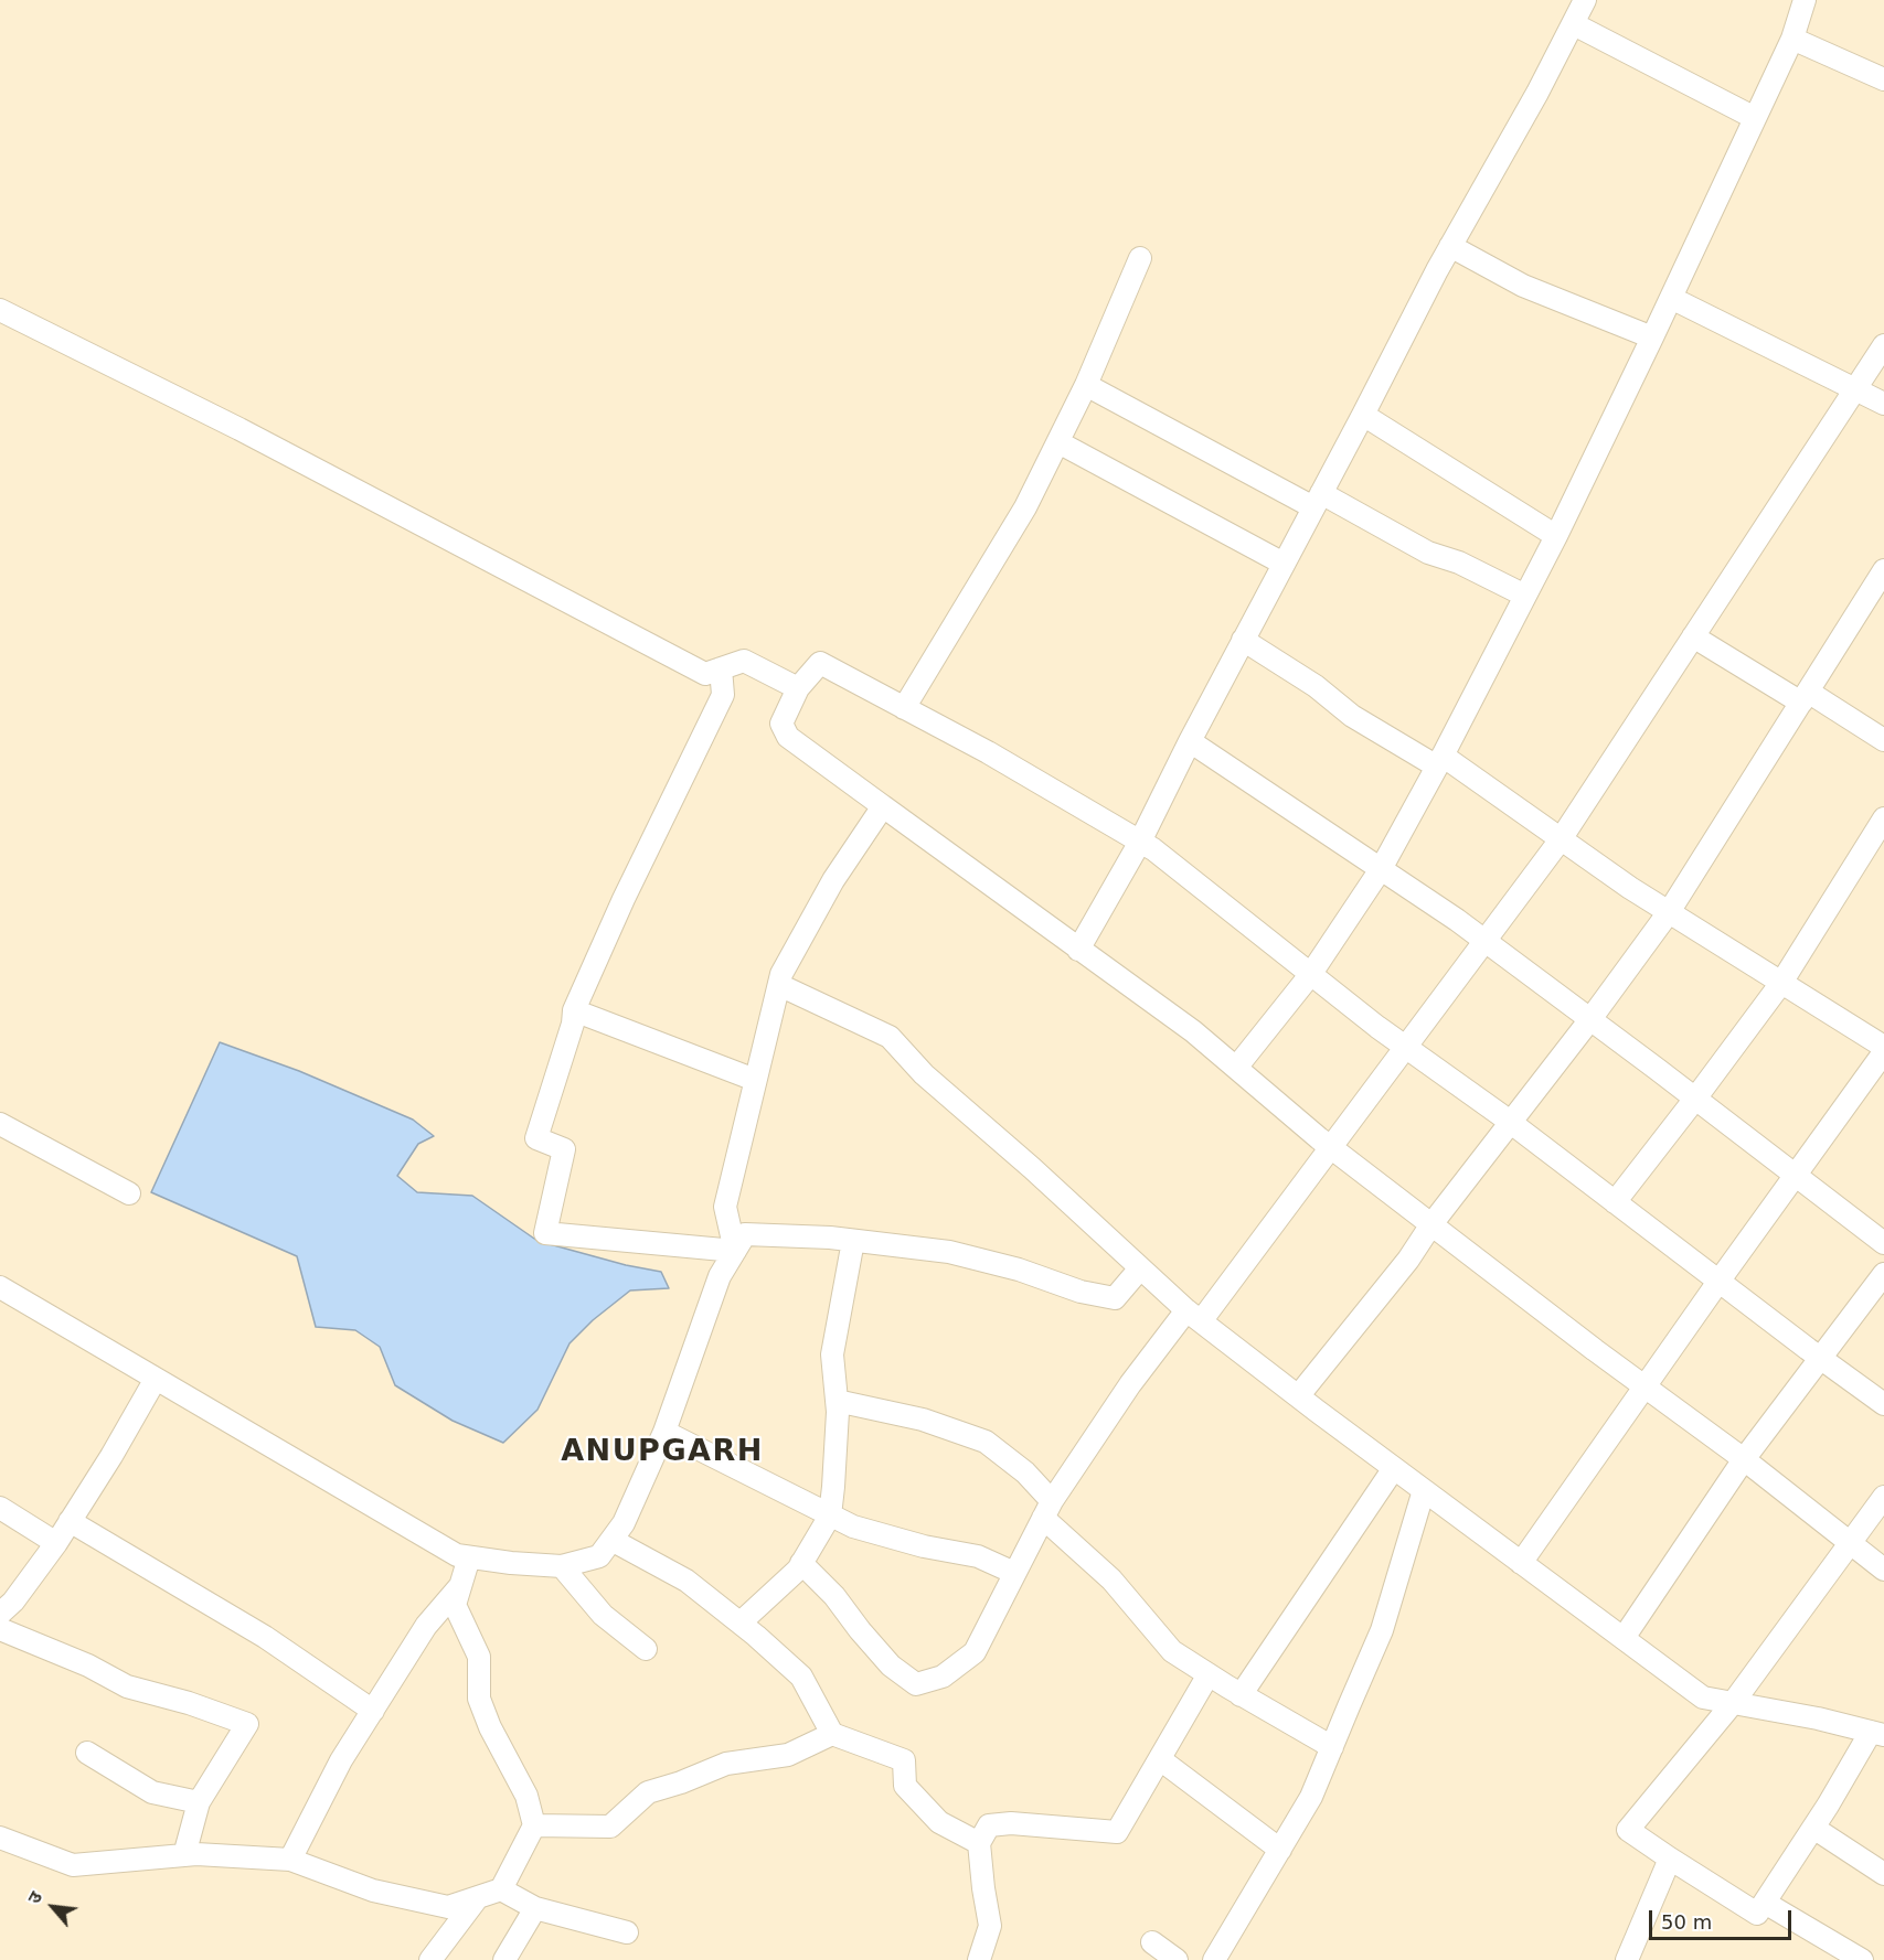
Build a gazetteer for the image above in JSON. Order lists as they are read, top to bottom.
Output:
{
  "districts": ["ANUPGARH"],
  "scale_bar": "50 m",
  "north": "top left"
}
